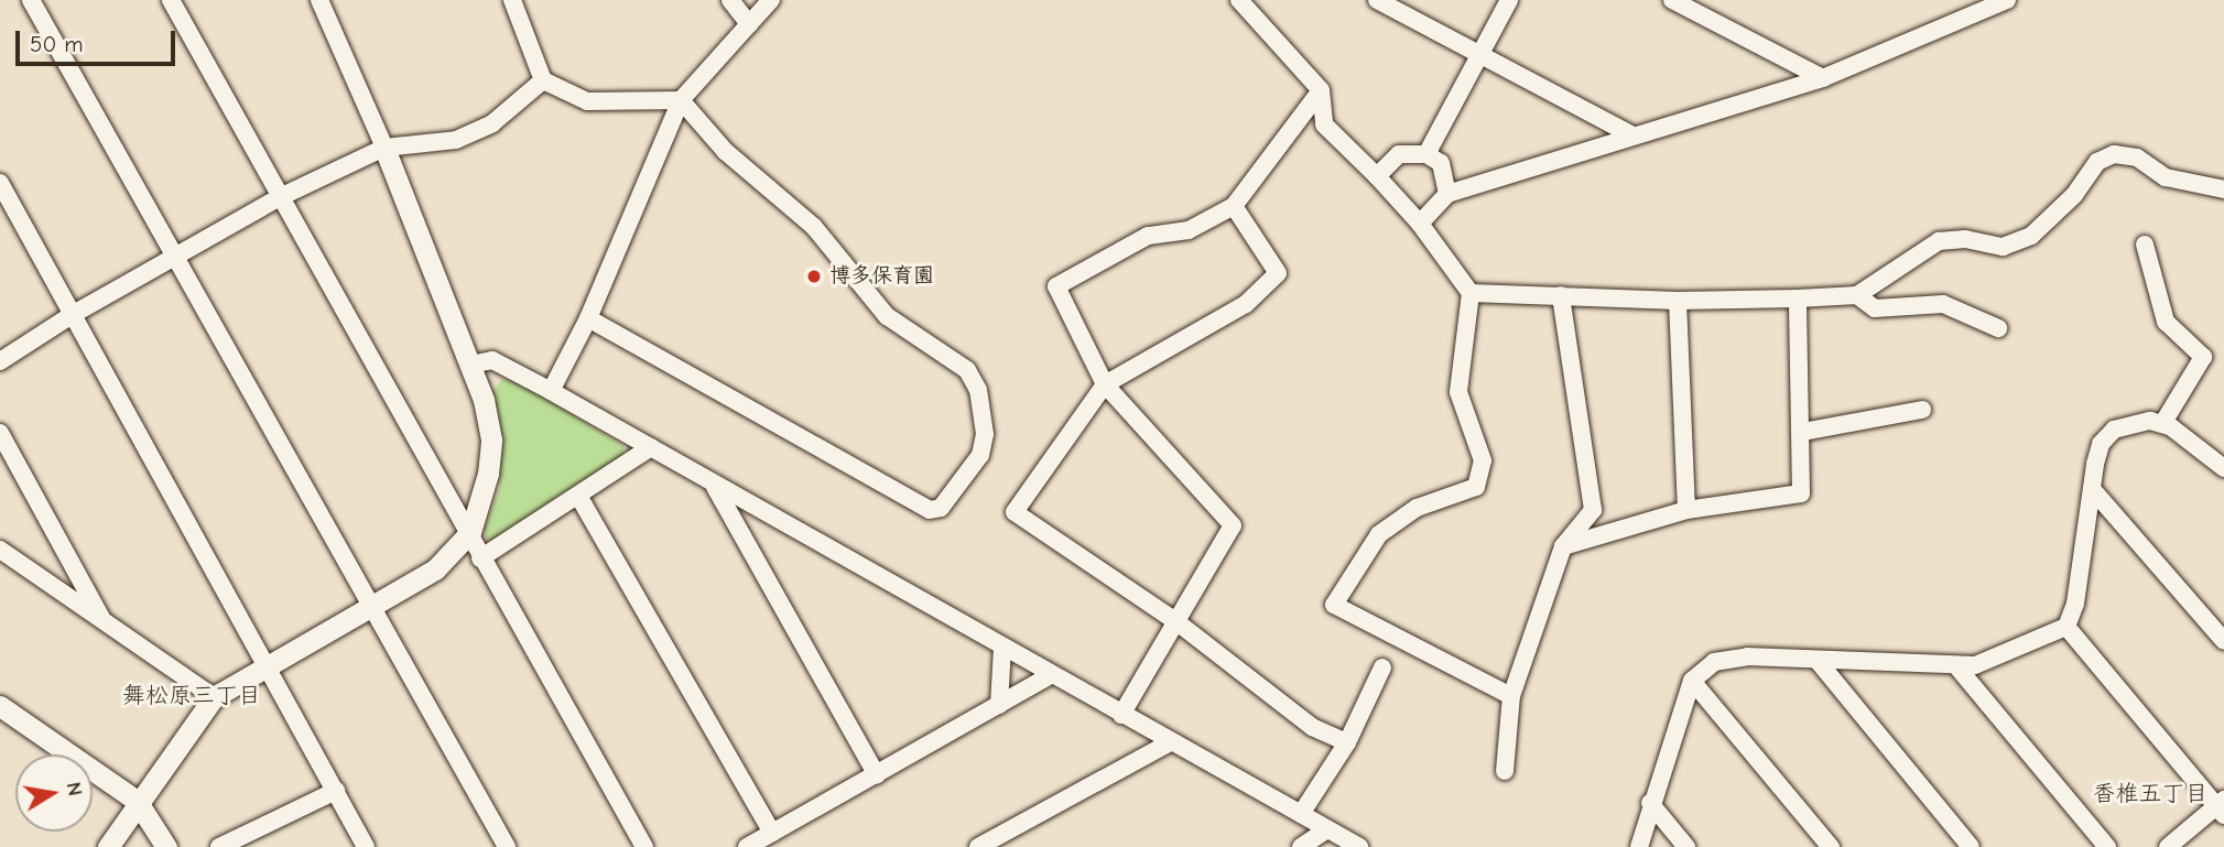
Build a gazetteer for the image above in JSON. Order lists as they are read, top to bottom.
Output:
{
  "districts": ["舞松原三丁目", "香椎五丁目"],
  "places": ["博多保育園"],
  "scale_bar": "50 m",
  "north": "right"
}
